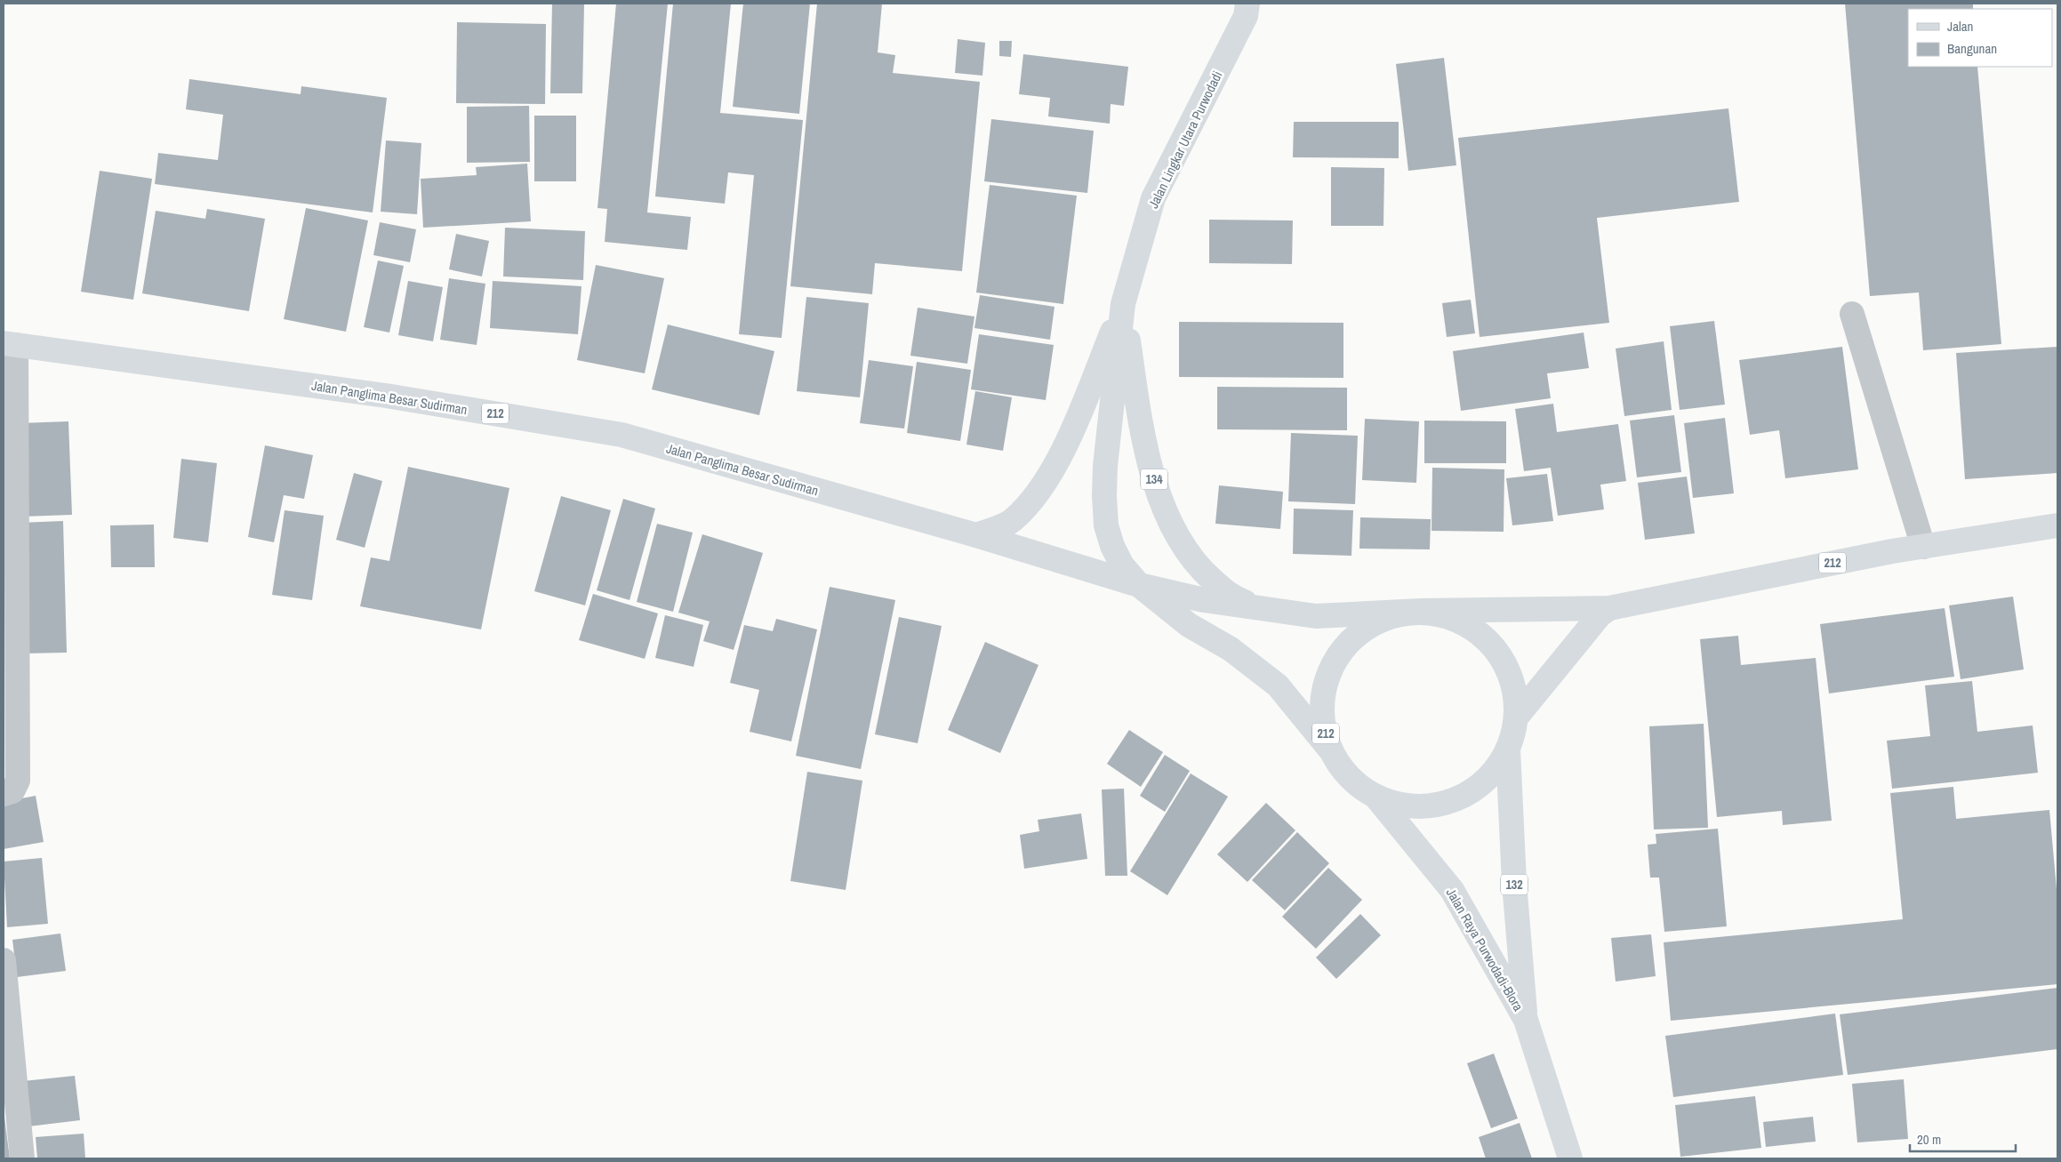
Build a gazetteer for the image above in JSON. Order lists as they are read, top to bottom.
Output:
{
  "streets": {
    "main road": [
      "Jalan Lingkar Utara Purwodadi",
      "Jalan Panglima Besar Sudirman",
      "212",
      "134",
      "132",
      "Jalan Raya Purwodadi-Blora"
    ]
  },
  "crossings": [
    ["Jalan Lingkar Utara Purwodadi", "212"],
    ["Jalan Lingkar Utara Purwodadi", "134"],
    ["Jalan Panglima Besar Sudirman", "212"],
    ["Jalan Panglima Besar Sudirman", "134"],
    ["212", "134"],
    ["212", "Jalan Raya Purwodadi-Blora"]
  ],
  "legend": ["Jalan", "Bangunan"],
  "scale_bar": "20 m"
}
